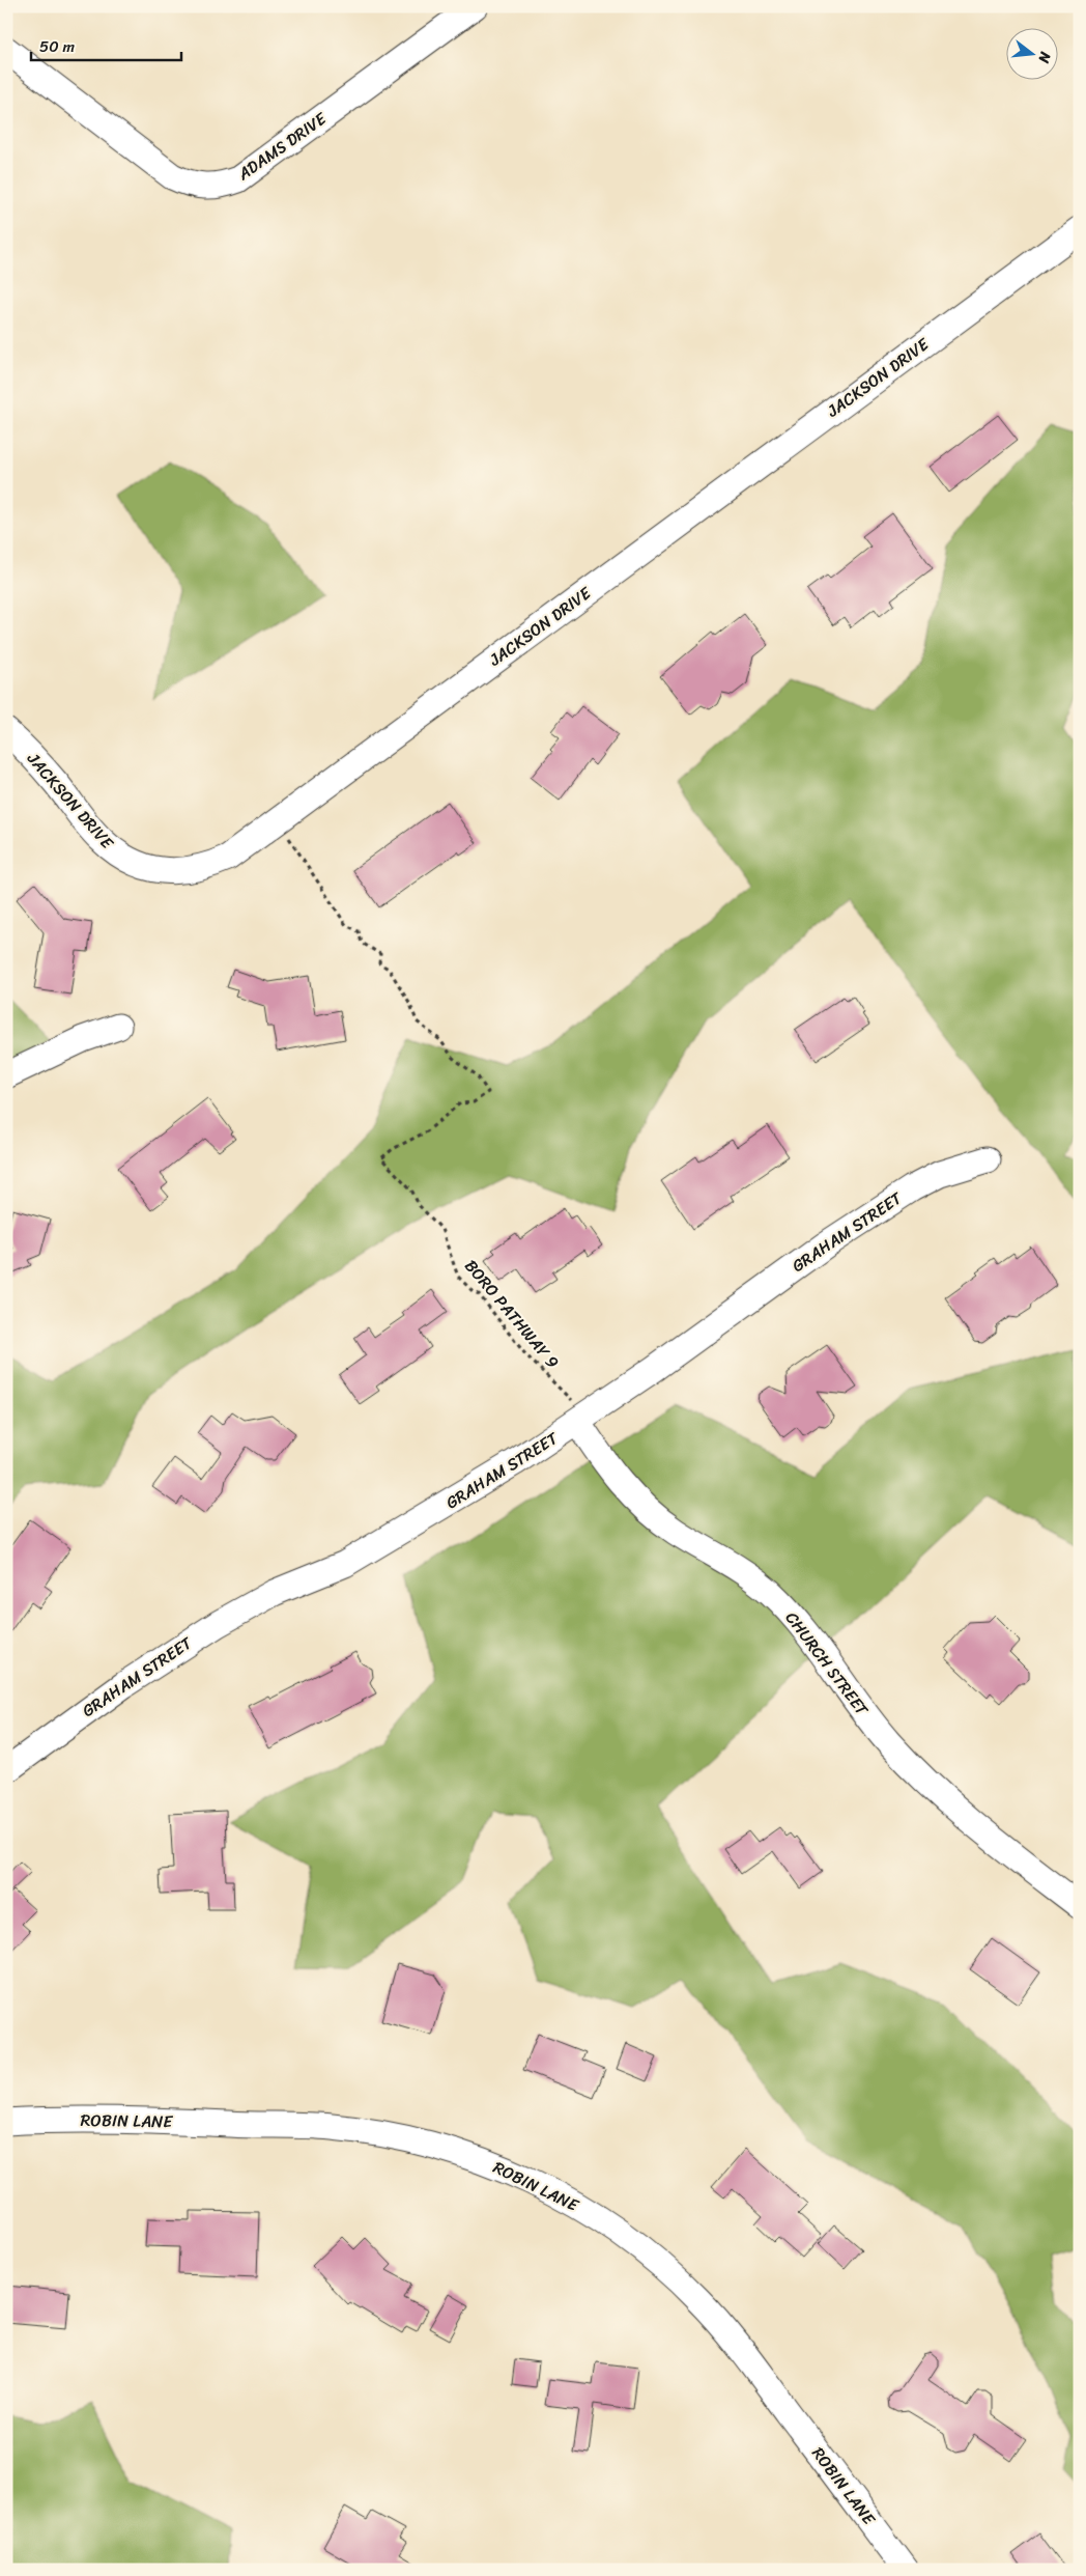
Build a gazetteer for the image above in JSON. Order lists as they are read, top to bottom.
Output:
{
  "streets": {
    "street": [
      "ADAMS DRIVE",
      "JACKSON DRIVE",
      "GRAHAM STREET",
      "CHURCH STREET",
      "ROBIN LANE"
    ],
    "path": ["BORO PATHWAY 9"]
  },
  "crossings": [
    ["JACKSON DRIVE", "BORO PATHWAY 9"],
    ["GRAHAM STREET", "BORO PATHWAY 9"],
    ["GRAHAM STREET", "CHURCH STREET"],
    ["BORO PATHWAY 9", "CHURCH STREET"]
  ],
  "scale_bar": "50 m",
  "north": "right"
}
